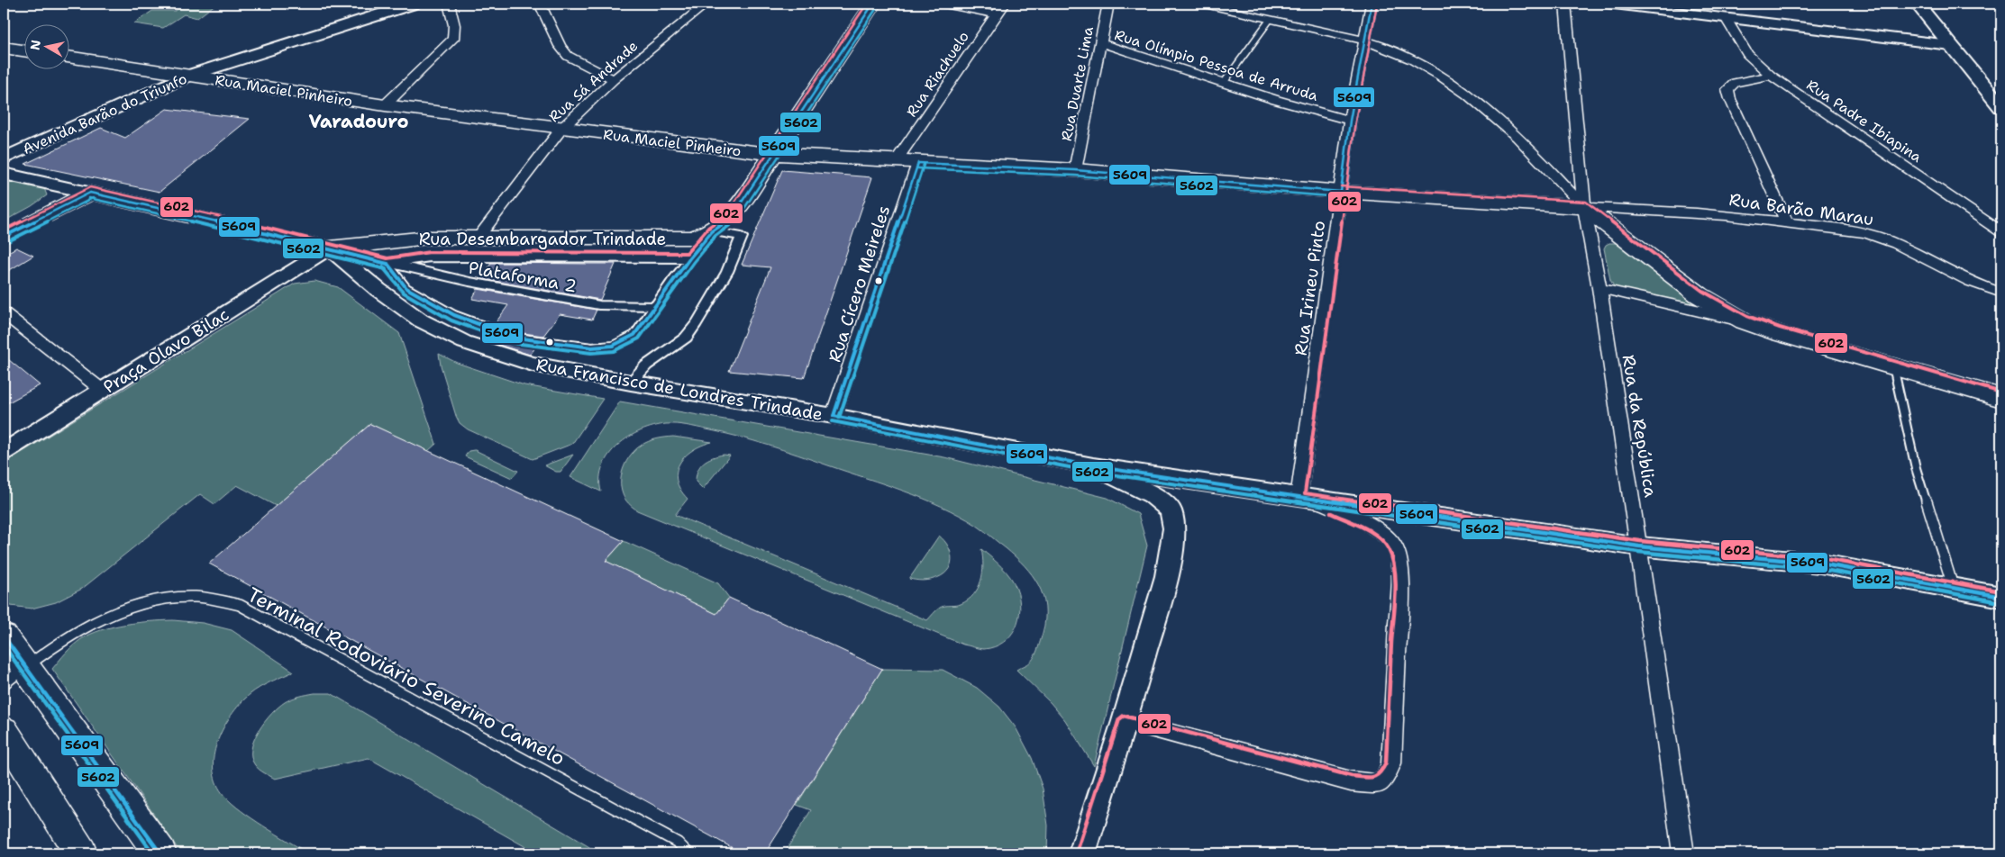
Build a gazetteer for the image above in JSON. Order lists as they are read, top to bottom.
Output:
{
  "streets": {
    "main road": ["Rua Maciel Pinheiro", "Avenida Barão do Triunfo", "Rua Desembargador Trindade"],
    "street": [
      "Rua Olímpio Pessoa de Arruda",
      "Rua Riachuelo",
      "Rua Sá Andrade",
      "Rua Duarte Lima",
      "Rua Padre Ibiapina",
      "Rua Barão Marau",
      "Rua Cícero Meireles",
      "Rua Irineu Pinto",
      "Praça Olavo Bilac",
      "Rua Francisco de Londres Trindade",
      "Rua da República"
    ],
    "lane": ["Plataforma 2", "Terminal Rodoviário Severino Camelo"]
  },
  "crossings": [
    ["Rua Olímpio Pessoa de Arruda", "Rua Duarte Lima"],
    ["Rua Olímpio Pessoa de Arruda", "Rua Irineu Pinto"],
    ["Rua Riachuelo", "Rua Maciel Pinheiro"],
    ["Rua Sá Andrade", "Rua Maciel Pinheiro"],
    ["Rua Sá Andrade", "Rua Desembargador Trindade"],
    ["Rua Duarte Lima", "Rua Maciel Pinheiro"],
    ["Rua Maciel Pinheiro", "Avenida Barão do Triunfo"],
    ["Rua Maciel Pinheiro", "Rua Barão Marau"],
    ["Rua Maciel Pinheiro", "Rua Cícero Meireles"],
    ["Rua Maciel Pinheiro", "Rua Irineu Pinto"],
    ["Rua Maciel Pinheiro", "Rua da República"],
    ["Rua Barão Marau", "Rua da República"],
    ["Rua Desembargador Trindade", "Plataforma 2"],
    ["Rua Desembargador Trindade", "Praça Olavo Bilac"],
    ["Rua Desembargador Trindade", "Rua Francisco de Londres Trindade"],
    ["Plataforma 2", "Praça Olavo Bilac"],
    ["Plataforma 2", "Rua Francisco de Londres Trindade"],
    ["Rua Cícero Meireles", "Rua Francisco de Londres Trindade"],
    ["Rua Irineu Pinto", "Rua Francisco de Londres Trindade"],
    ["Praça Olavo Bilac", "Rua Francisco de Londres Trindade"],
    ["Rua Francisco de Londres Trindade", "Rua da República"]
  ],
  "districts": ["Varadouro"],
  "lines": ["transit line 5609", "transit line 602", "transit line 5602"],
  "north": "left"
}
